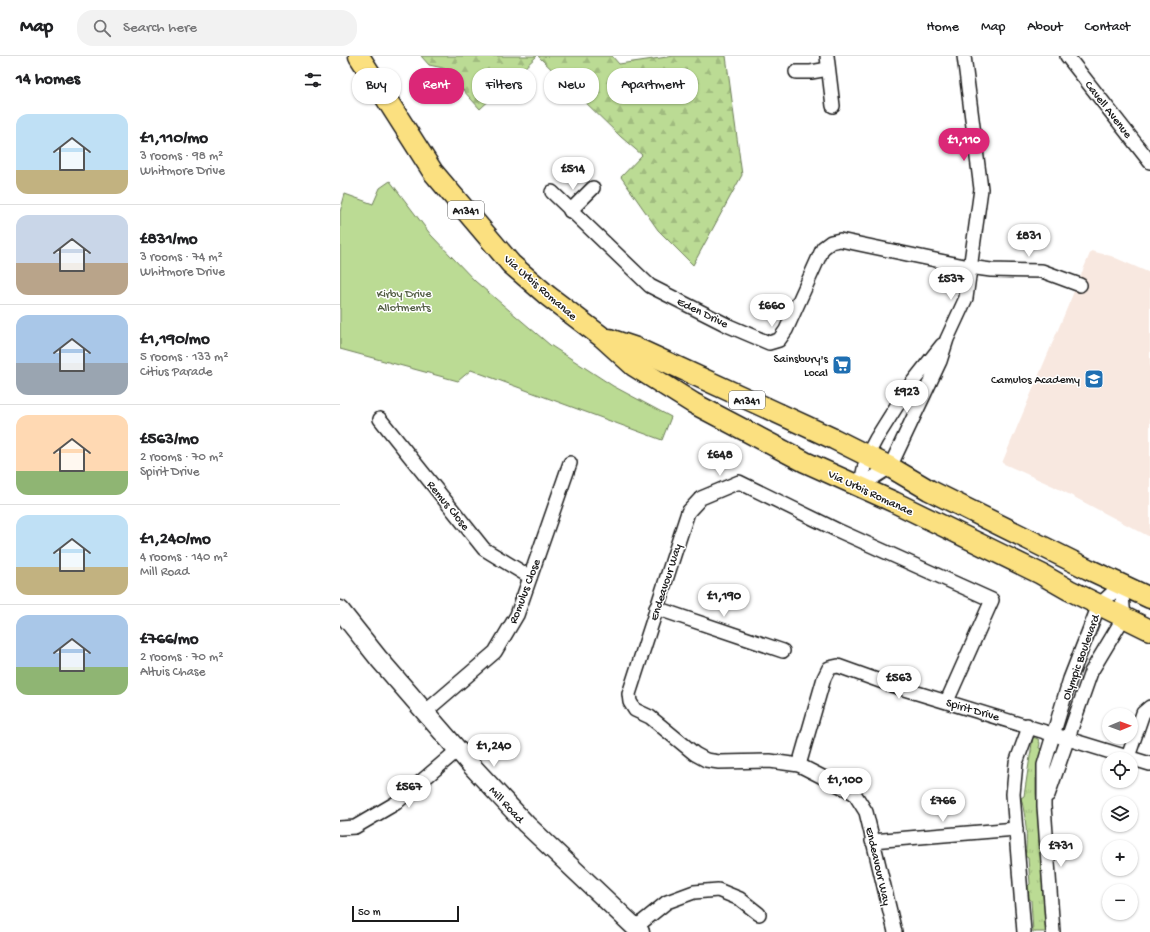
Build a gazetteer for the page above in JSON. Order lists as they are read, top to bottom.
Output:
{
  "streets": {
    "main road": ["A1341", "Via Urbis Romanae"],
    "street": [
      "Cavell Avenue",
      "Eden Drive",
      "Remus Close",
      "Endeavour Way",
      "Romulus Close",
      "Olympic Boulevard",
      "Spirit Drive",
      "Mill Road"
    ]
  },
  "crossings": [
    ["Via Urbis Romanae", "Olympic Boulevard"],
    ["Remus Close", "Romulus Close"],
    ["Endeavour Way", "Spirit Drive"],
    ["Romulus Close", "Mill Road"],
    ["Olympic Boulevard", "Spirit Drive"]
  ],
  "parks": ["Kirby Drive Allotments"],
  "places": {
    "supermarket": ["Sainsbury's Local"],
    "school or university": ["Camulos Academy"]
  },
  "scale_bar": "50 m",
  "north": "right",
  "page": {
    "header": "Map",
    "search": "Search here",
    "nav": [
      "Home",
      "Map",
      "About",
      "Contact"
    ],
    "heading": "14 homes",
    "chip": [
      "Buy",
      "Rent",
      "Filters",
      "New",
      "Apartment"
    ],
    "list": [
      {
        "name": "£1,110/mo",
        "note": "3 rooms · 98 m² · Whitmore Drive"
      },
      {
        "name": "£831/mo",
        "note": "3 rooms · 74 m² · Whitmore Drive"
      },
      {
        "name": "£1,190/mo",
        "note": "5 rooms · 133 m² · Citius Parade"
      },
      {
        "name": "£563/mo",
        "note": "2 rooms · 70 m² · Spirit Drive"
      },
      {
        "name": "£1,240/mo",
        "note": "4 rooms · 140 m² · Mill Road"
      },
      {
        "name": "£766/mo",
        "note": "2 rooms · 70 m² · Altuis Chase"
      }
    ],
    "price": [
      "£1,110",
      "£514",
      "£831",
      "£537",
      "£660",
      "£923",
      "£648",
      "£1,190",
      "£563",
      "£1,240",
      "£1,100",
      "£567",
      "£766",
      "£731"
    ],
    "map_buttons": ["+", "−"],
    "scale": "50 m"
  }
}
